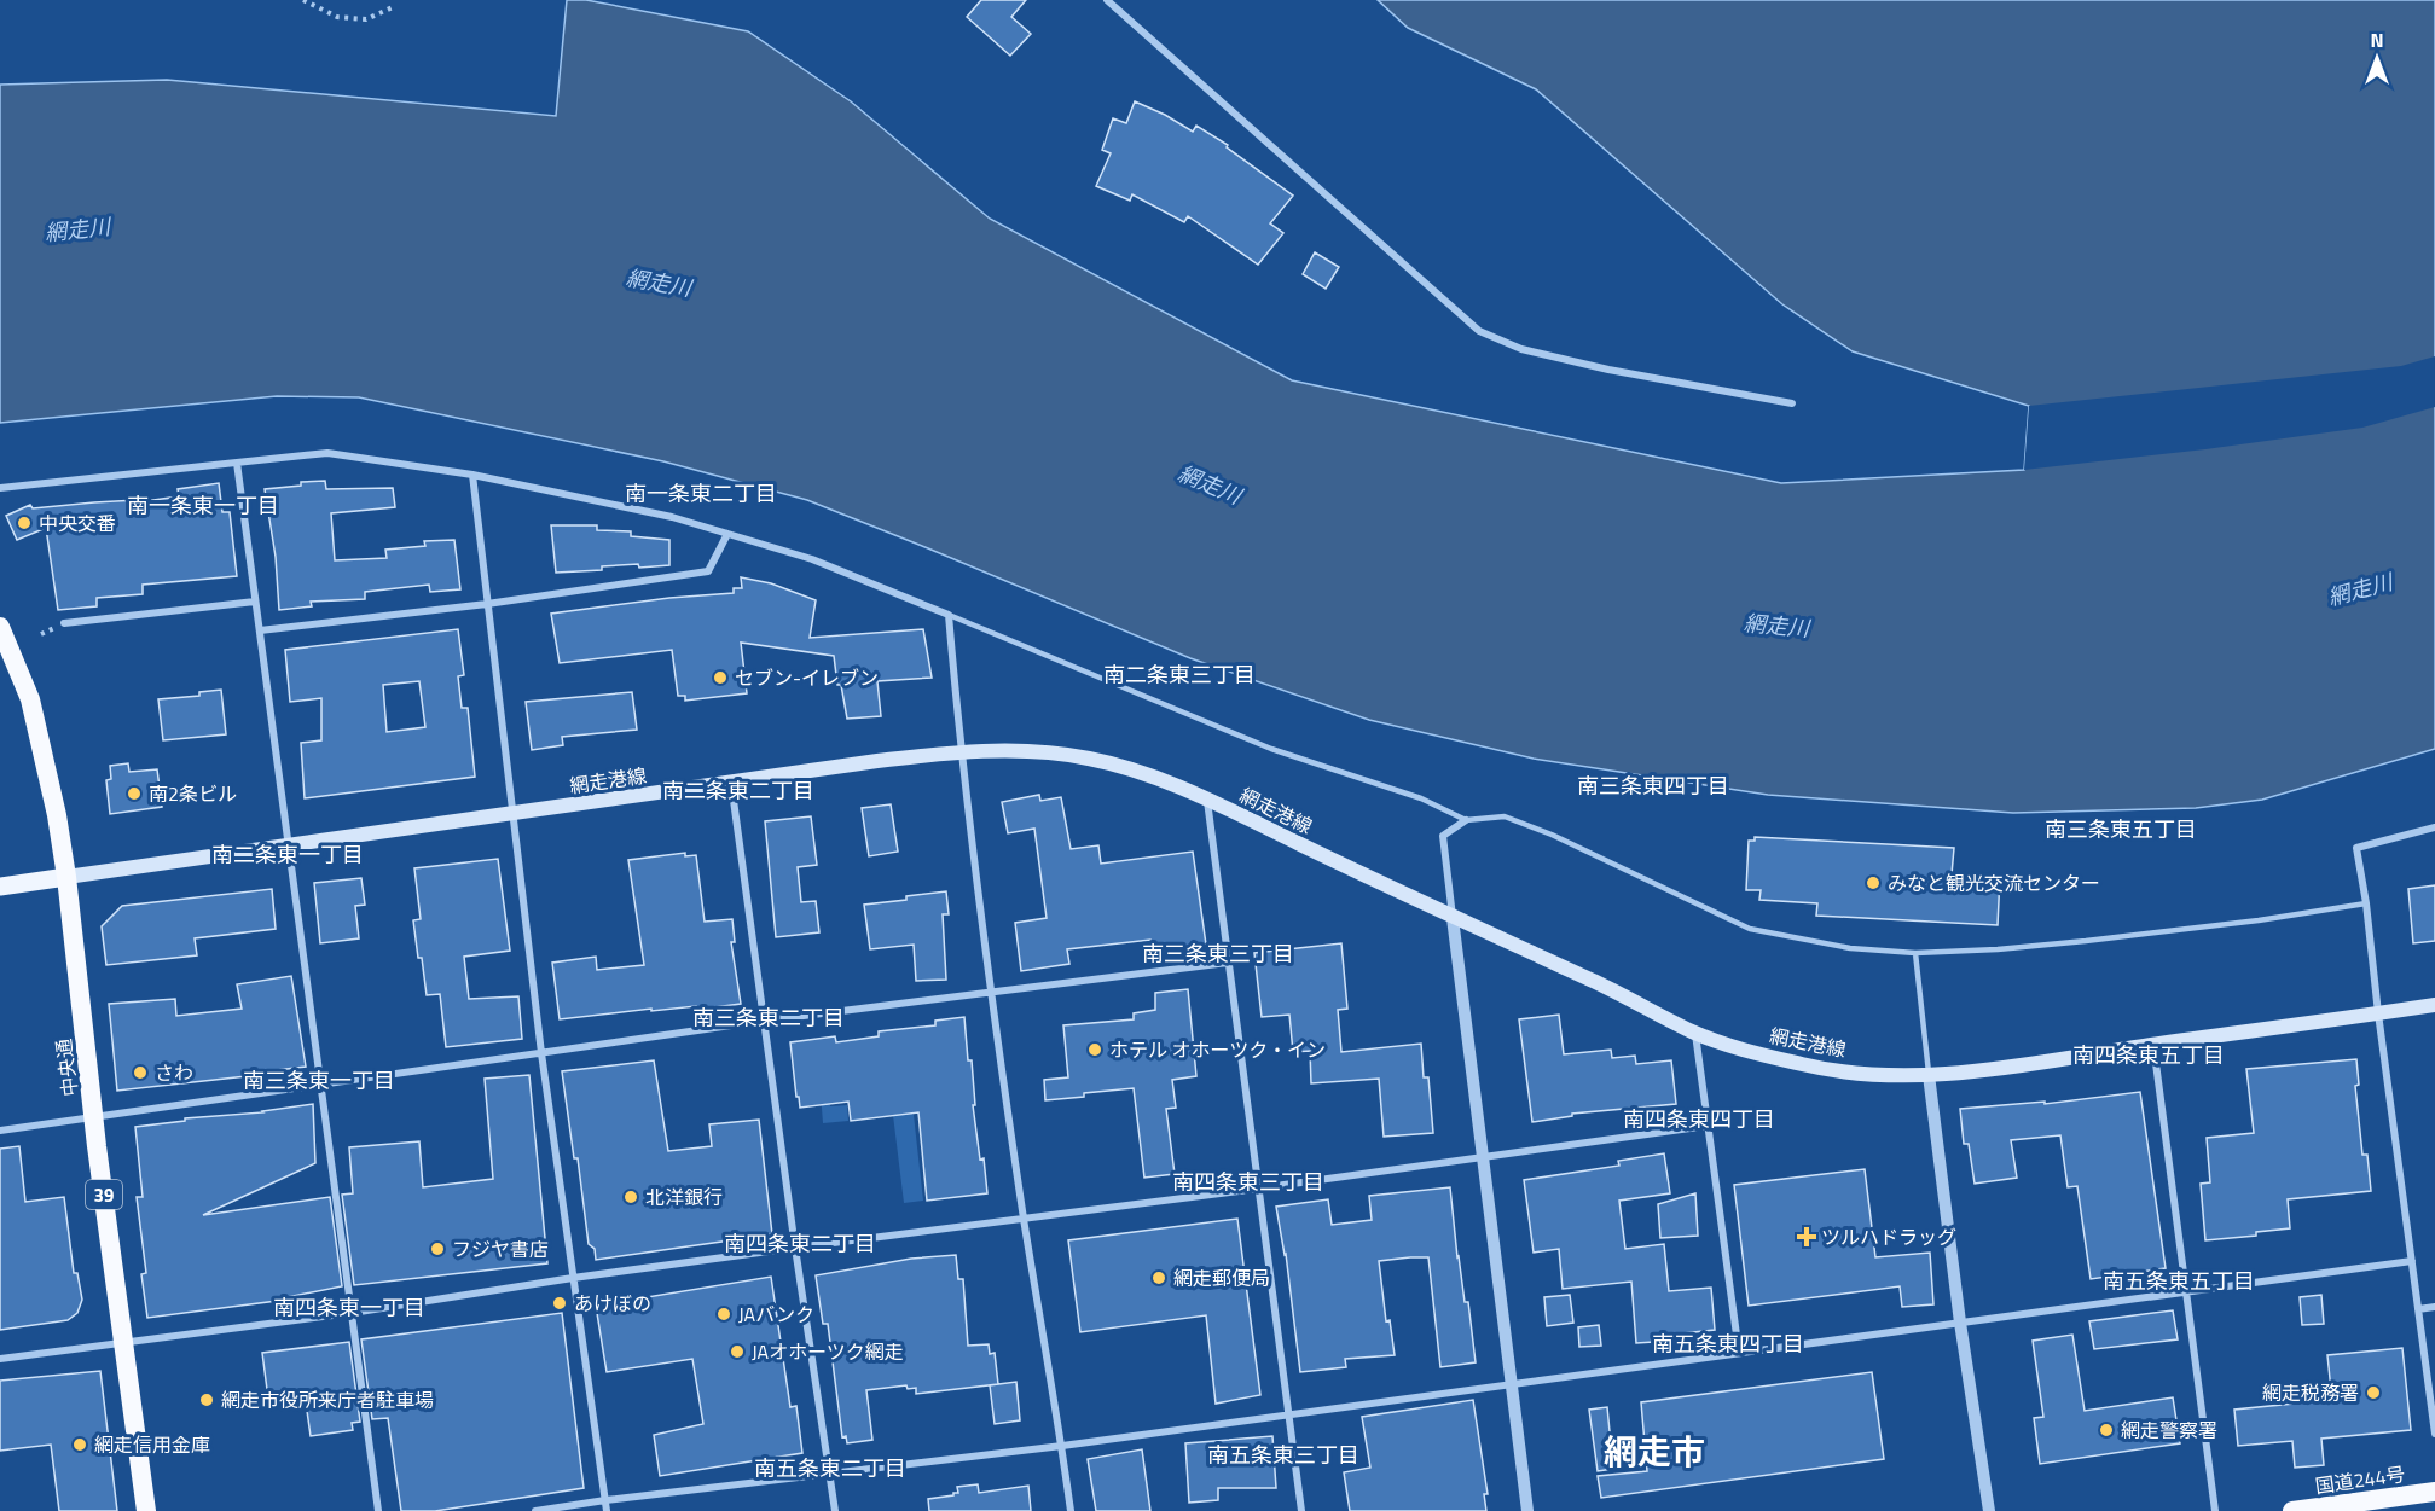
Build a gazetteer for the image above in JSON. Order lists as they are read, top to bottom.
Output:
{
  "streets": {
    "highway": ["中央通", "39", "国道244号"],
    "main road": ["網走港線"]
  },
  "crossings": [
    ["網走港線", "中央通"]
  ],
  "districts": [
    "南一条東二丁目",
    "南一条東一丁目",
    "南二条東三丁目",
    "南三条東四丁目",
    "南二条東二丁目",
    "南三条東五丁目",
    "南二条東一丁目",
    "南三条東三丁目",
    "南三条東二丁目",
    "南四条東五丁目",
    "南三条東一丁目",
    "南四条東四丁目",
    "南四条東三丁目",
    "南四条東二丁目",
    "南五条東五丁目",
    "南四条東一丁目",
    "南五条東四丁目",
    "網走市",
    "南五条東三丁目",
    "南五条東二丁目"
  ],
  "water": ["網走川"],
  "places": {
    "other": [
      "中央交番",
      "セブン-イレブン",
      "南2条ビル",
      "みなと観光交流センター",
      "ホテル オホーツク・イン",
      "さわ",
      "北洋銀行",
      "フジヤ書店",
      "網走郵便局",
      "あけぼの",
      "JAバンク",
      "JAオホーツク網走",
      "網走税務署",
      "網走市役所来庁者駐車場",
      "網走警察署",
      "網走信用金庫"
    ],
    "health": ["ツルハドラッグ"]
  },
  "north": "top"
}
